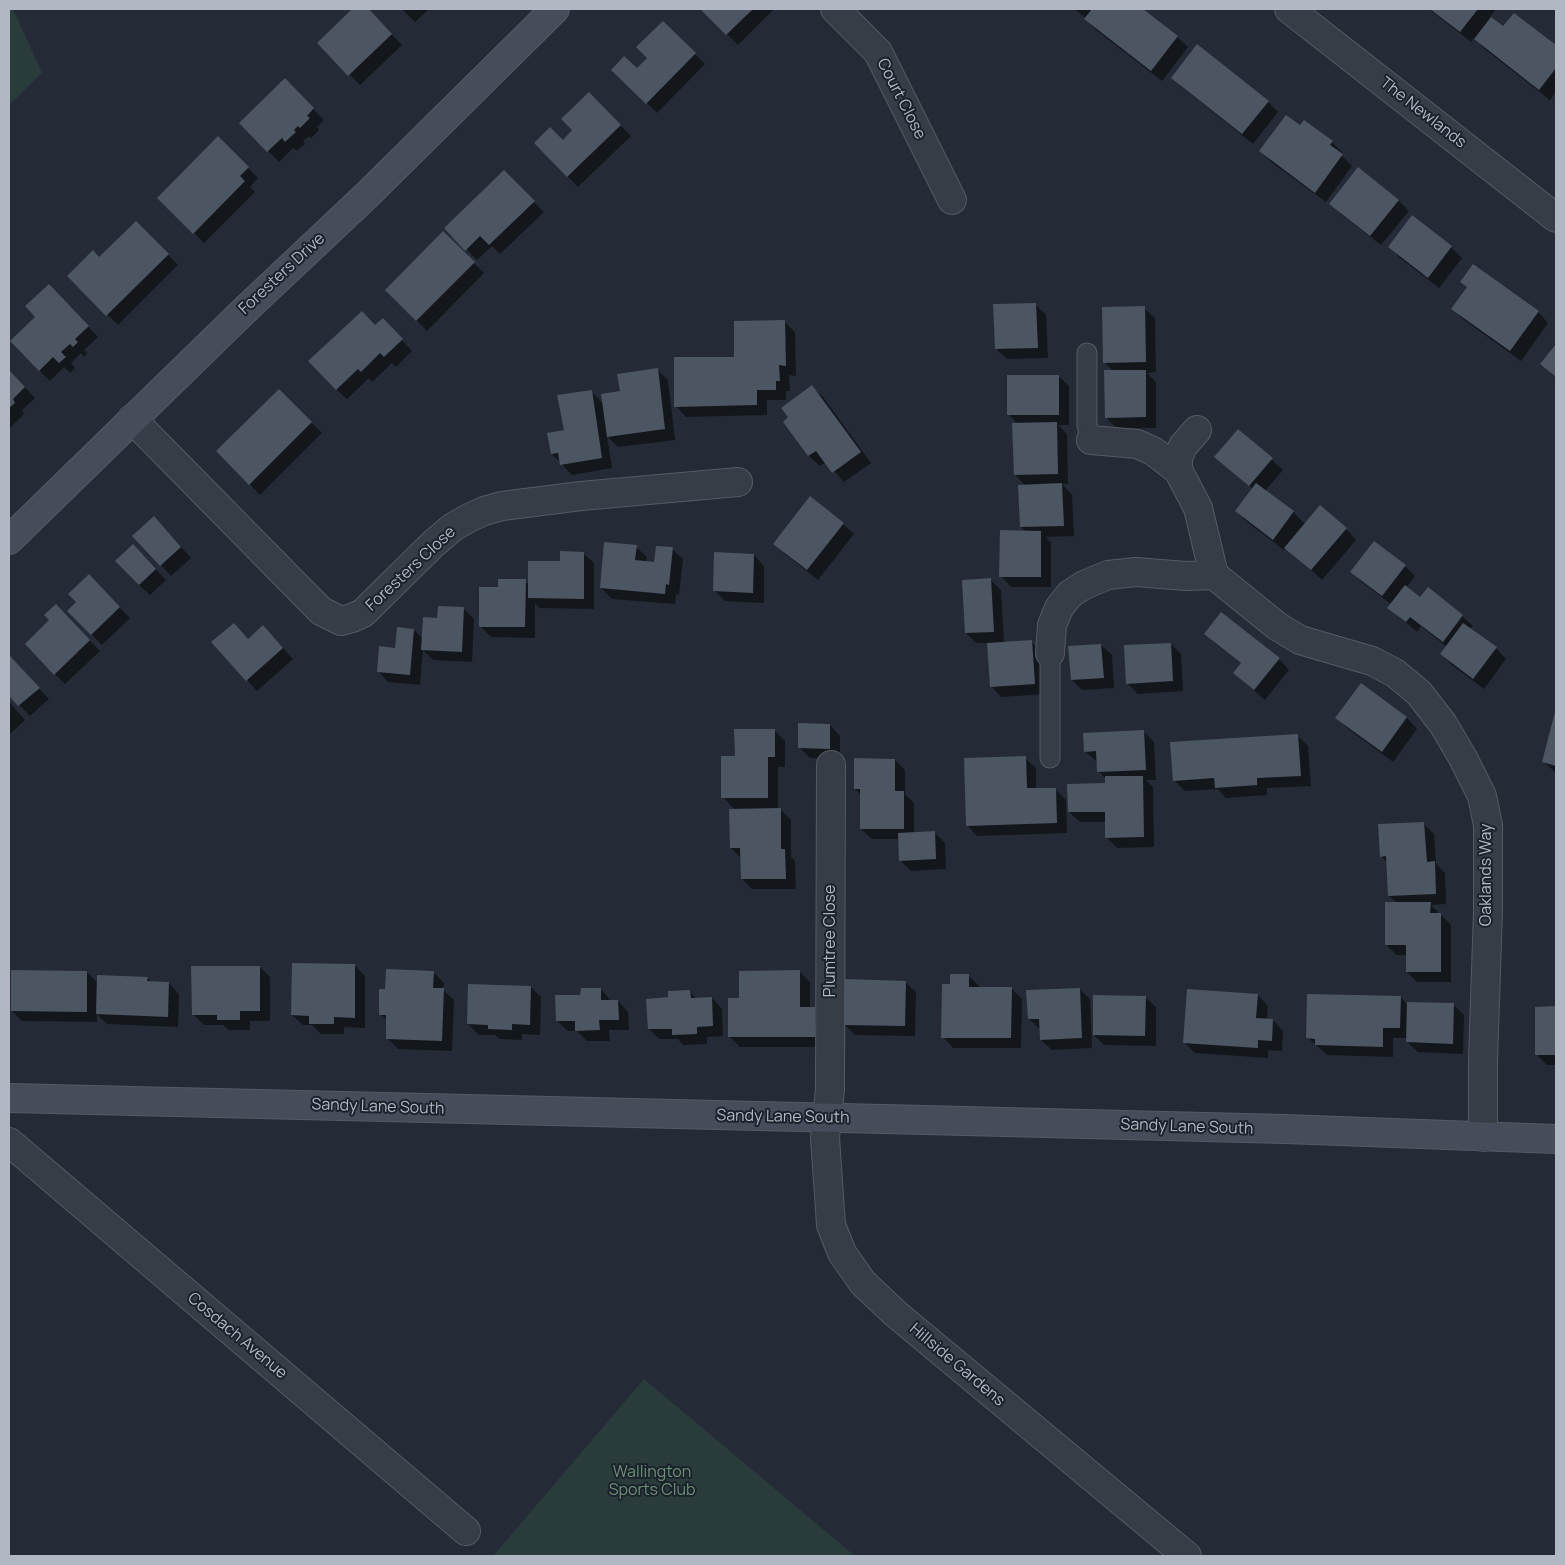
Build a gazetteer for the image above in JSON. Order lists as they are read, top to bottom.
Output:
{
  "streets": {
    "street": [
      "Court Close",
      "The Newlands",
      "Foresters Drive",
      "Foresters Close",
      "Oaklands Way",
      "Plumtree Close",
      "Sandy Lane South",
      "Cosdach Avenue",
      "Hillside Gardens"
    ]
  },
  "crossings": [
    ["Foresters Drive", "Foresters Close"],
    ["Oaklands Way", "Sandy Lane South"],
    ["Plumtree Close", "Sandy Lane South"],
    ["Plumtree Close", "Hillside Gardens"],
    ["Sandy Lane South", "Hillside Gardens"]
  ],
  "parks": ["Wallington Sports Club"]
}
